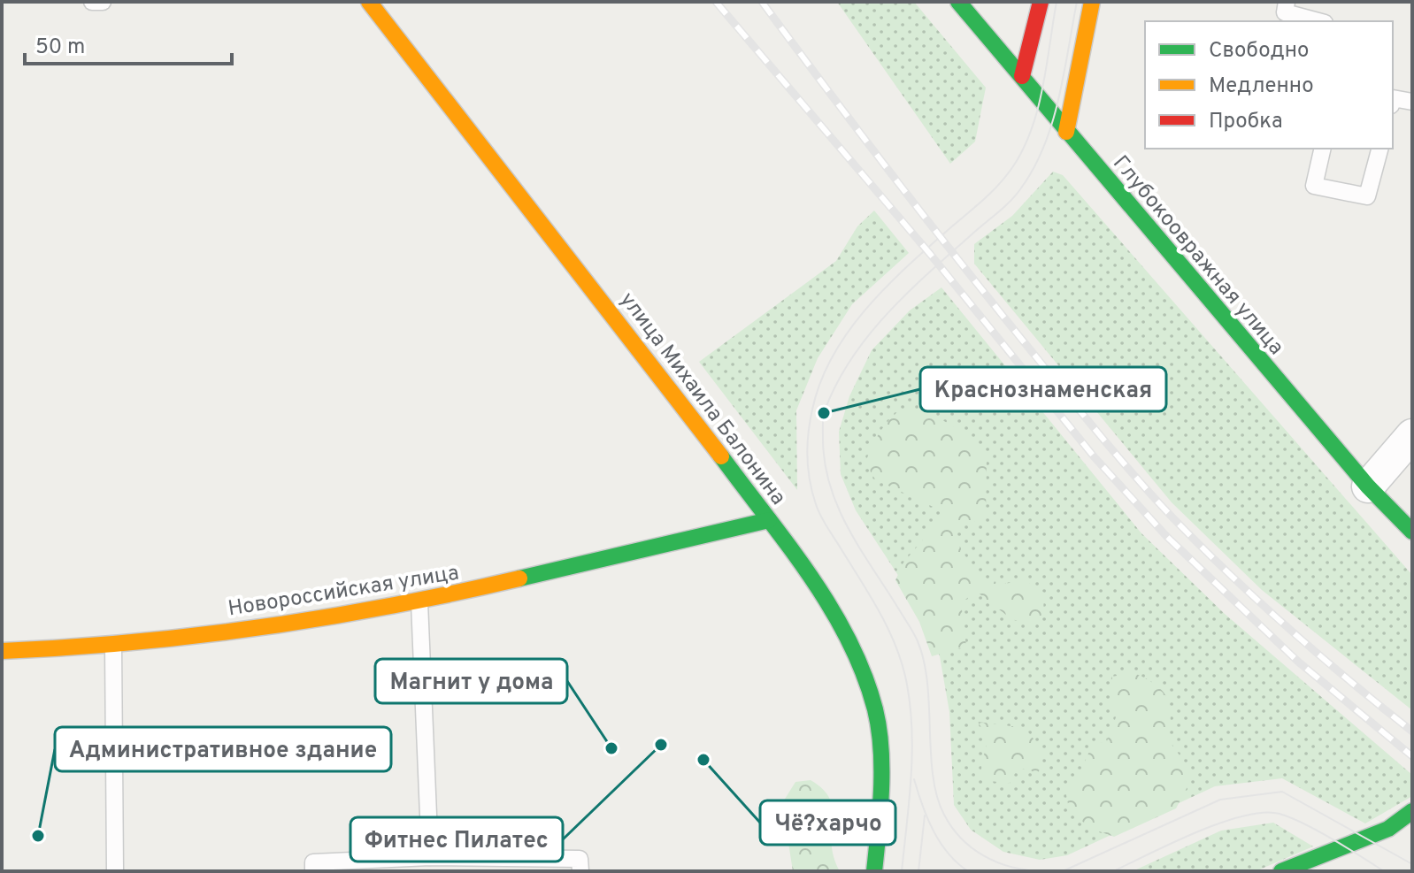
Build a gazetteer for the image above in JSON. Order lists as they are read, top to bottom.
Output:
{
  "streets": {
    "main road": ["Глубокоовражная улица", "улица Михаила Балонина", "Новороссийская улица"]
  },
  "crossings": [
    ["улица Михаила Балонина", "Новороссийская улица"]
  ],
  "places": [
    "Краснознаменская",
    "Фитнес Пилатес",
    "Магнит у дома",
    "Чё?харчо",
    "Административное здание"
  ],
  "legend": ["Свободно", "Медленно", "Пробка"],
  "scale_bar": "50 m"
}
